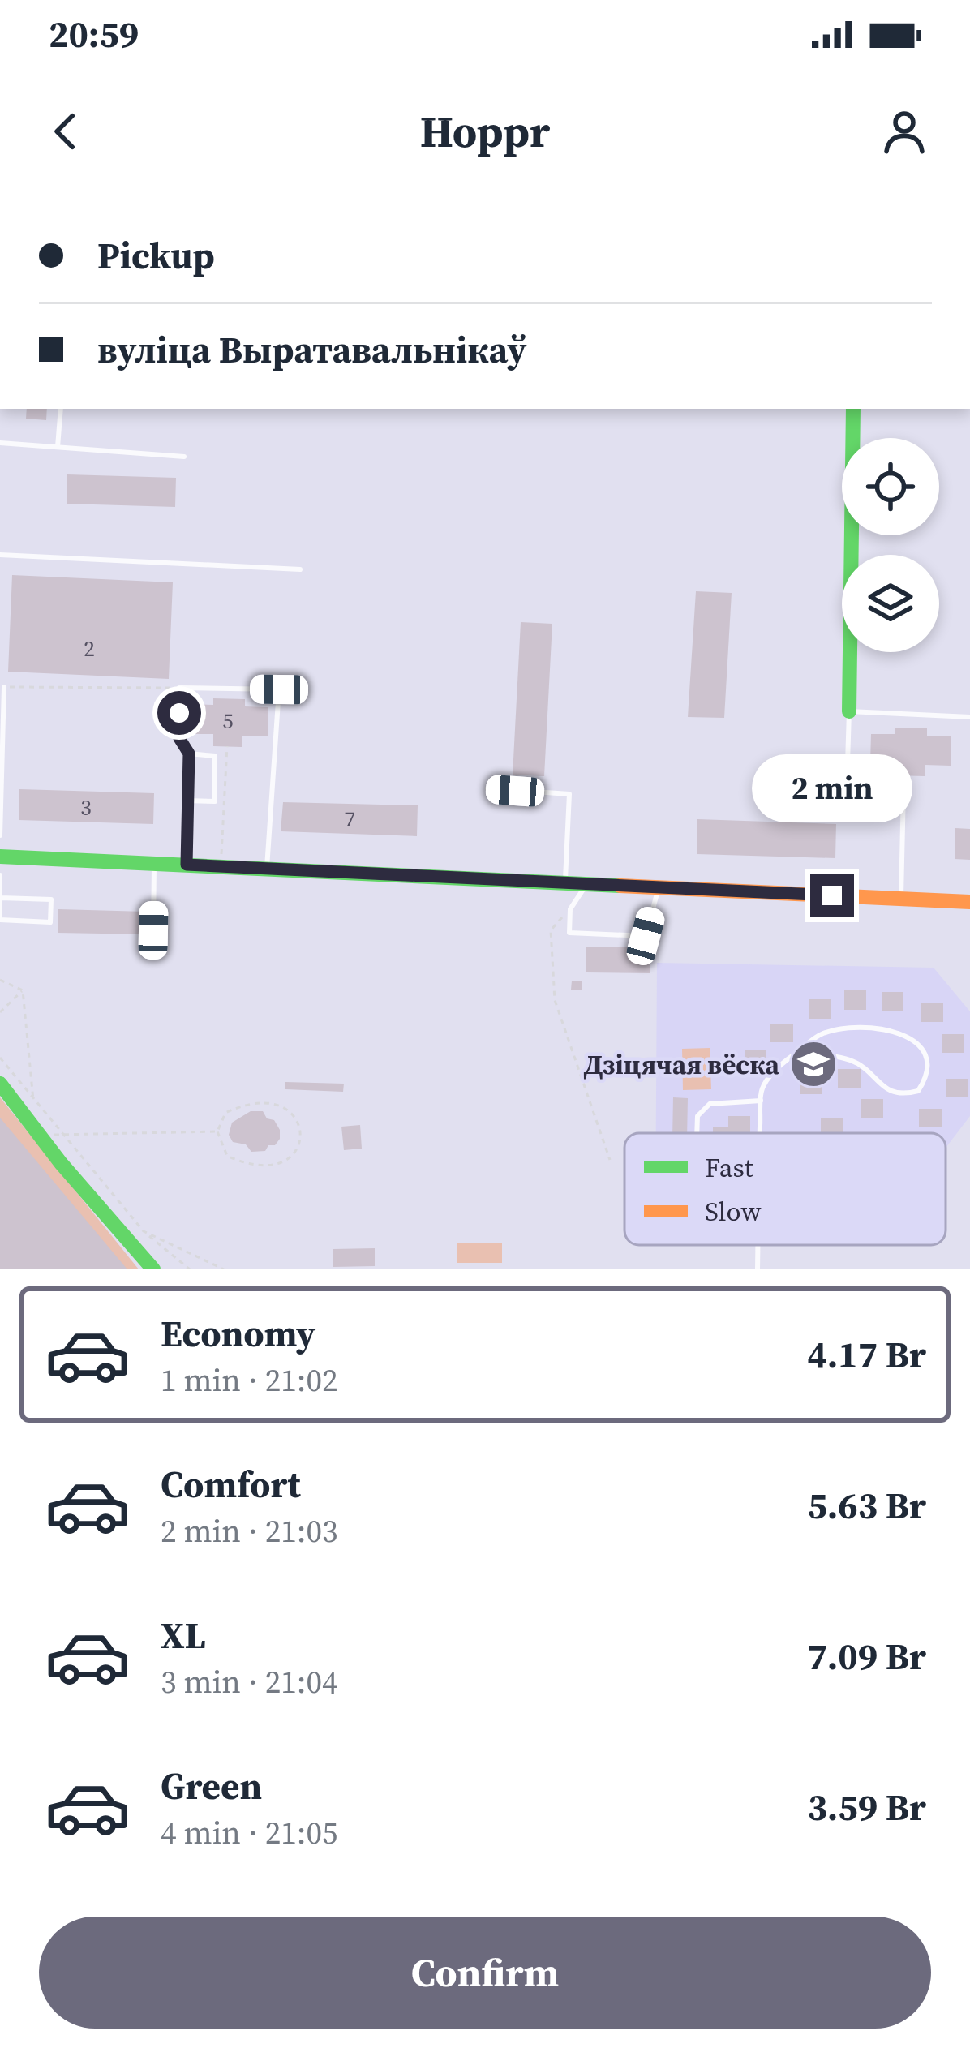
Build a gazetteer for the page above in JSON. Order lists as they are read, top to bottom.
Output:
{
  "places": {
    "school or university": ["Дзіцячая вёска"]
  },
  "house_numbers": [
    "2",
    "5",
    "3",
    "7"
  ],
  "legend": ["Fast", "Slow"],
  "page": {
    "status": "20:59",
    "header": "Hoppr",
    "banner": ["Pickup", "вуліца Выратавальнікаў"],
    "bubble": "2 min",
    "list": [
      {
        "name": "Economy",
        "note": "1 min · 21:02",
        "value": "4.17 Br"
      },
      {
        "name": "Comfort",
        "note": "2 min · 21:03",
        "value": "5.63 Br"
      },
      {
        "name": "XL",
        "note": "3 min · 21:04",
        "value": "7.09 Br"
      },
      {
        "name": "Green",
        "note": "4 min · 21:05",
        "value": "3.59 Br"
      }
    ],
    "buttons": "Confirm"
  }
}
